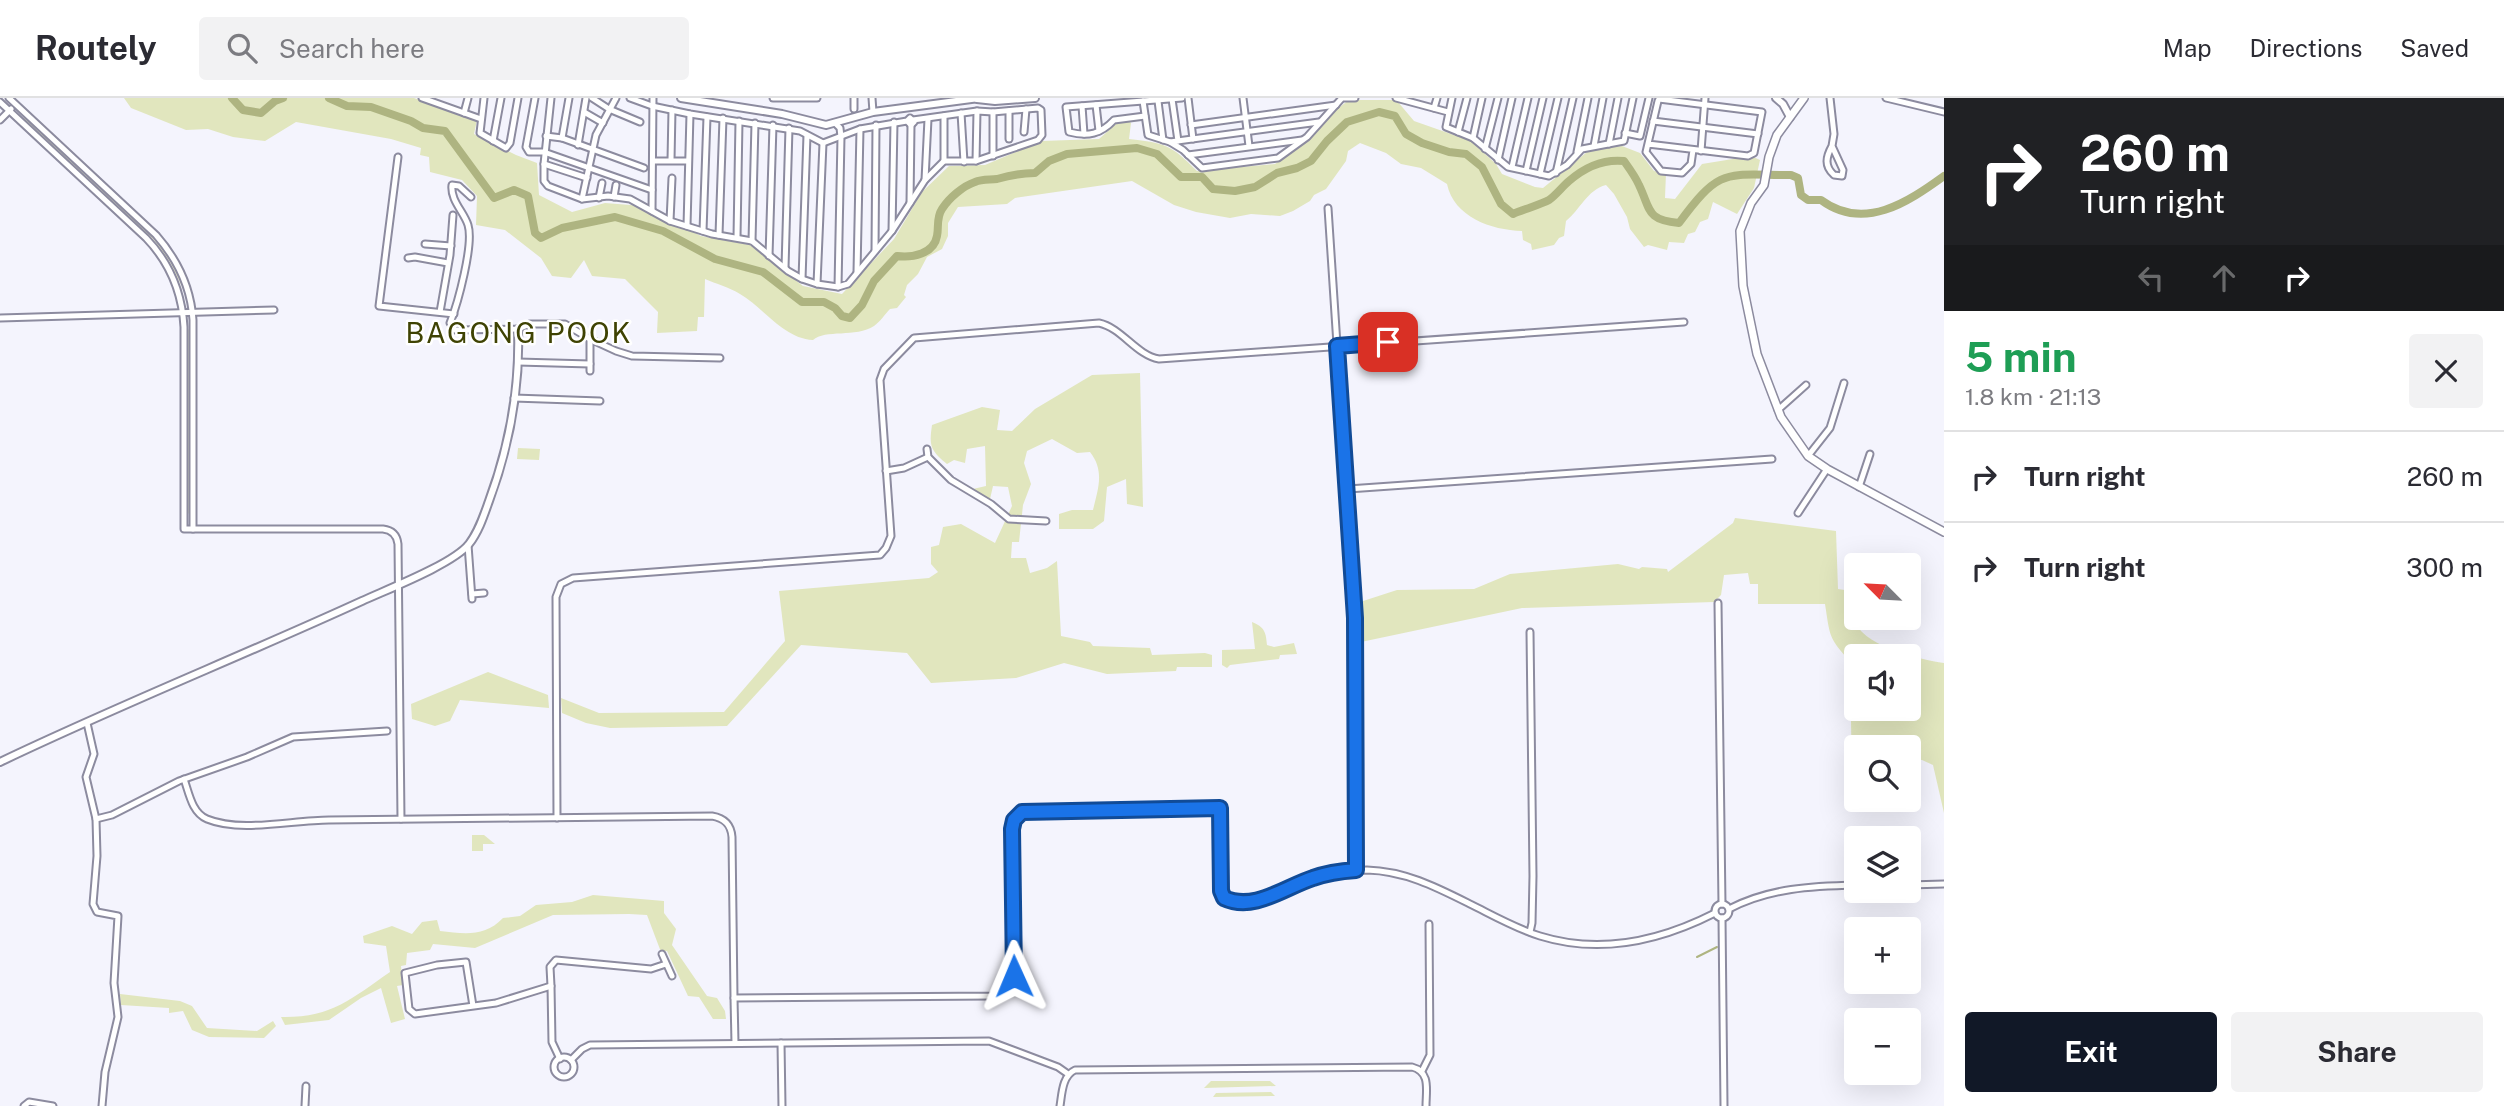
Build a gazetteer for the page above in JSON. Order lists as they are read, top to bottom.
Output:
{
  "districts": ["BAGONG POOK"],
  "north": "top left",
  "page": {
    "header": "Routely",
    "search": "Search here",
    "nav": ["Map", "Directions", "Saved"],
    "turn": ["260 m", "Turn right"],
    "heading": ["5 min", "1.8 km · 21:13"],
    "list": [
      {
        "name": "Turn right",
        "value": "260 m"
      },
      {
        "name": "Turn right",
        "value": "300 m"
      }
    ],
    "map_buttons": ["+", "−"],
    "buttons": ["Exit", "Share"]
  }
}
